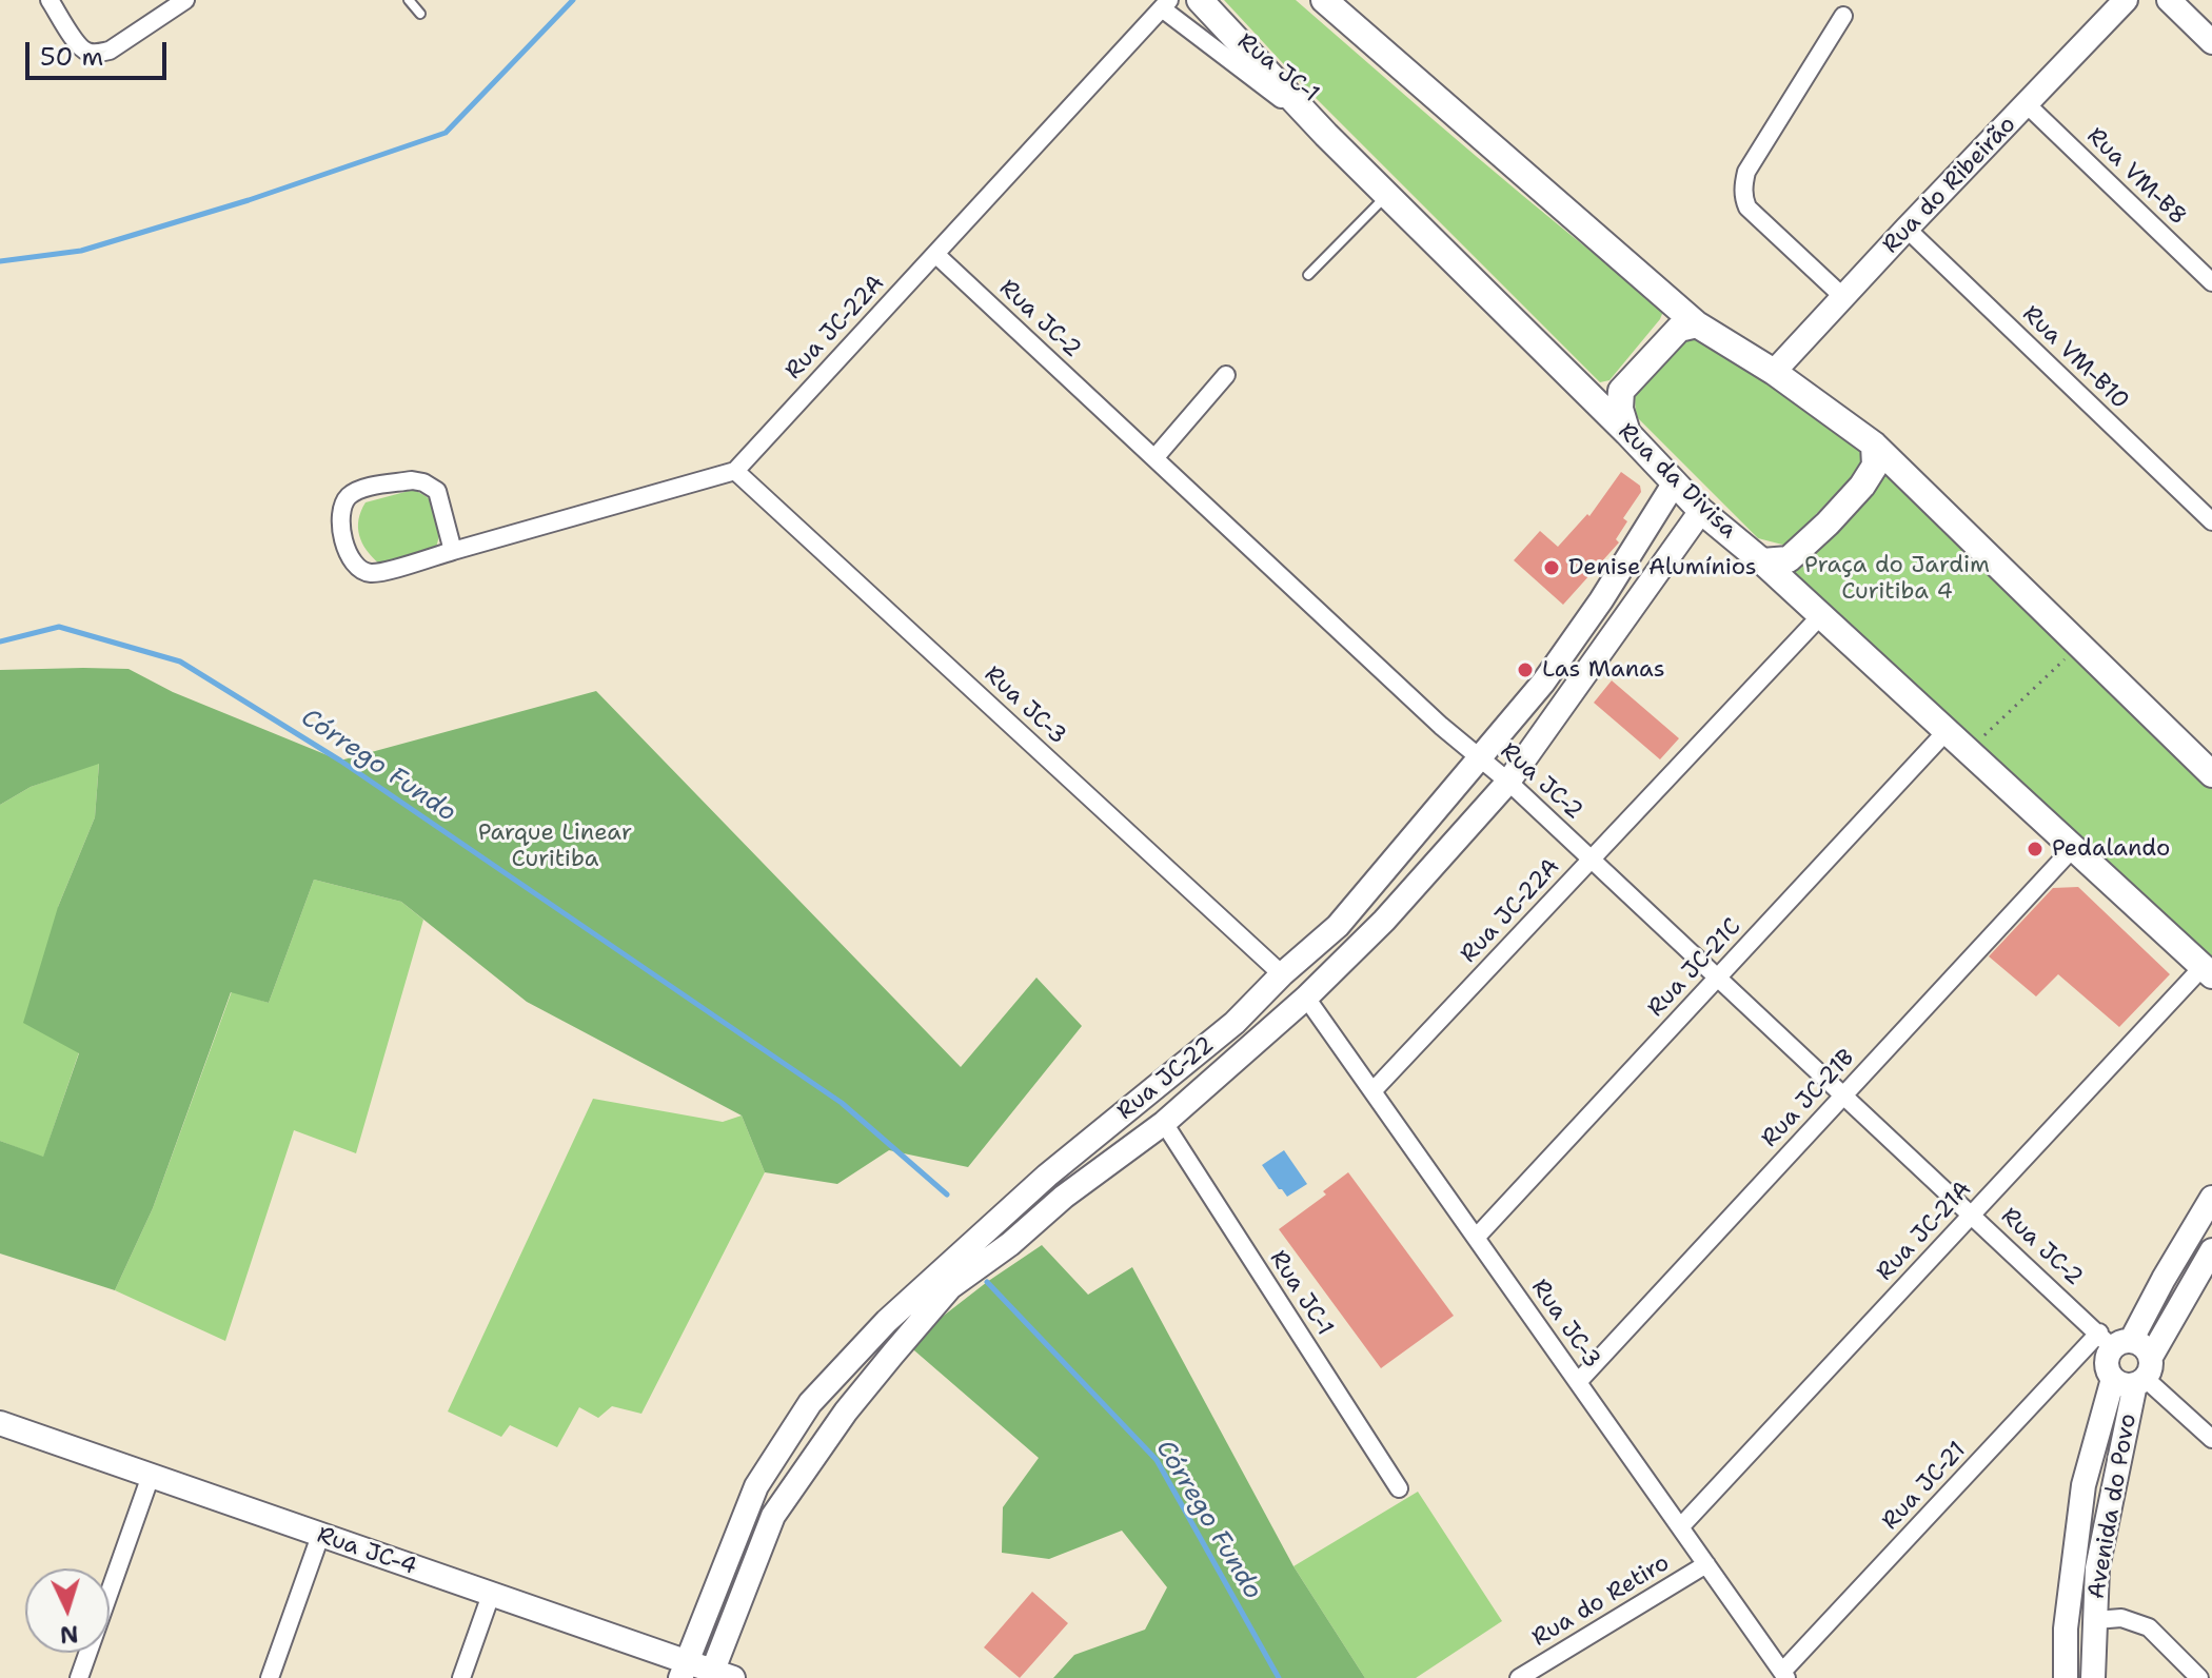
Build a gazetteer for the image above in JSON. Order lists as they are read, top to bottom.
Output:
{
  "streets": {
    "main road": [
      "Rua do Ribeirão",
      "Rua da Divisa",
      "Rua JC-22",
      "Avenida do Povo",
      "Rua JC-4"
    ],
    "street": [
      "Rua JC-1",
      "Rua VM-B8",
      "Rua JC-2",
      "Rua JC-22A",
      "Rua VM-B10",
      "Rua JC-3",
      "Rua JC-21C",
      "Rua JC-21B",
      "Rua JC-21A",
      "Rua JC-21",
      "Rua do Retiro"
    ]
  },
  "crossings": [
    ["Rua JC-1", "Rua JC-22A"],
    ["Rua JC-1", "Rua da Divisa"],
    ["Rua JC-1", "Rua JC-22"],
    ["Rua VM-B8", "Rua do Ribeirão"],
    ["Rua do Ribeirão", "Rua VM-B10"],
    ["Rua JC-2", "Rua JC-22A"],
    ["Rua JC-2", "Rua JC-21C"],
    ["Rua JC-2", "Rua JC-22"],
    ["Rua JC-2", "Rua JC-21B"],
    ["Rua JC-2", "Rua JC-21A"],
    ["Rua JC-2", "Rua JC-21"],
    ["Rua JC-22A", "Rua da Divisa"],
    ["Rua JC-22A", "Rua JC-3"],
    ["Rua da Divisa", "Rua JC-21C"],
    ["Rua da Divisa", "Rua JC-22"],
    ["Rua da Divisa", "Rua JC-21B"],
    ["Rua da Divisa", "Rua JC-21A"],
    ["Rua JC-3", "Rua JC-21C"],
    ["Rua JC-3", "Rua JC-22"],
    ["Rua JC-3", "Rua JC-21B"],
    ["Rua JC-3", "Rua JC-21A"],
    ["Rua JC-3", "Rua JC-21"],
    ["Rua JC-3", "Rua do Retiro"],
    ["Rua JC-22", "Rua JC-4"]
  ],
  "water": ["Córrego Fundo"],
  "parks": ["Praça do Jardim Curitiba 4", "Parque Linear Curitiba"],
  "places": ["Denise Alumínios", "Las Manas", "Pedalando"],
  "scale_bar": "50 m",
  "north": "bottom"
}
